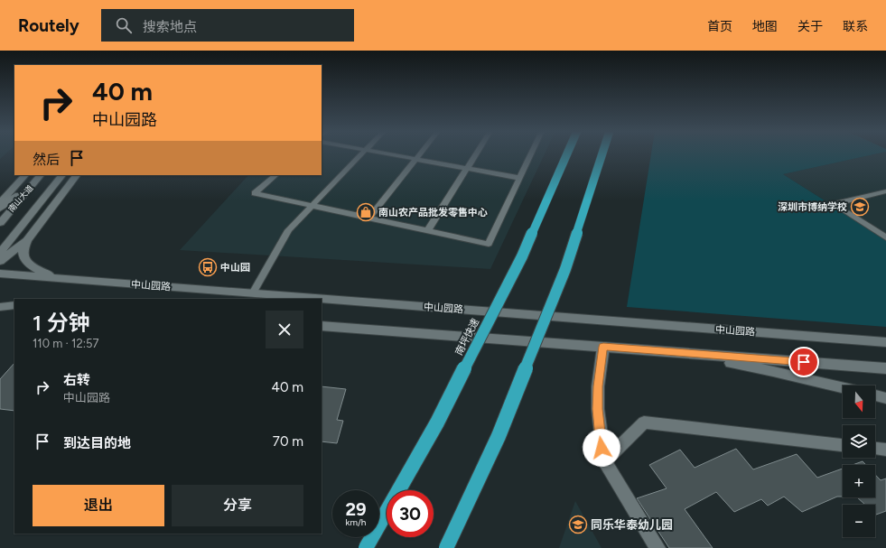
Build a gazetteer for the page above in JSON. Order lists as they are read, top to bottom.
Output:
{
  "streets": {
    "highway": ["南坪快速"],
    "main road": ["南山大道", "中山园路"]
  },
  "places": {
    "school or university": ["深圳市博纳学校", "同乐华泰幼儿园"],
    "shop": ["南山农产品批发零售中心"],
    "bus stop": ["中山园"]
  },
  "north": "bottom",
  "page": {
    "header": "Routely",
    "search": "搜索地点",
    "nav": [
      "首页",
      "地图",
      "关于",
      "联系"
    ],
    "turn": ["40 m", "中山园路"],
    "then": "然后",
    "heading": ["1 分钟", "110 m · 12:57"],
    "list": [
      {
        "name": "右转",
        "note": "中山园路",
        "value": "40 m"
      },
      {
        "name": "到达目的地",
        "value": "70 m"
      }
    ],
    "map_buttons": ["+", "−"],
    "buttons": ["退出", "分享"],
    "speed": "29 km/h",
    "limit": "30"
  }
}
